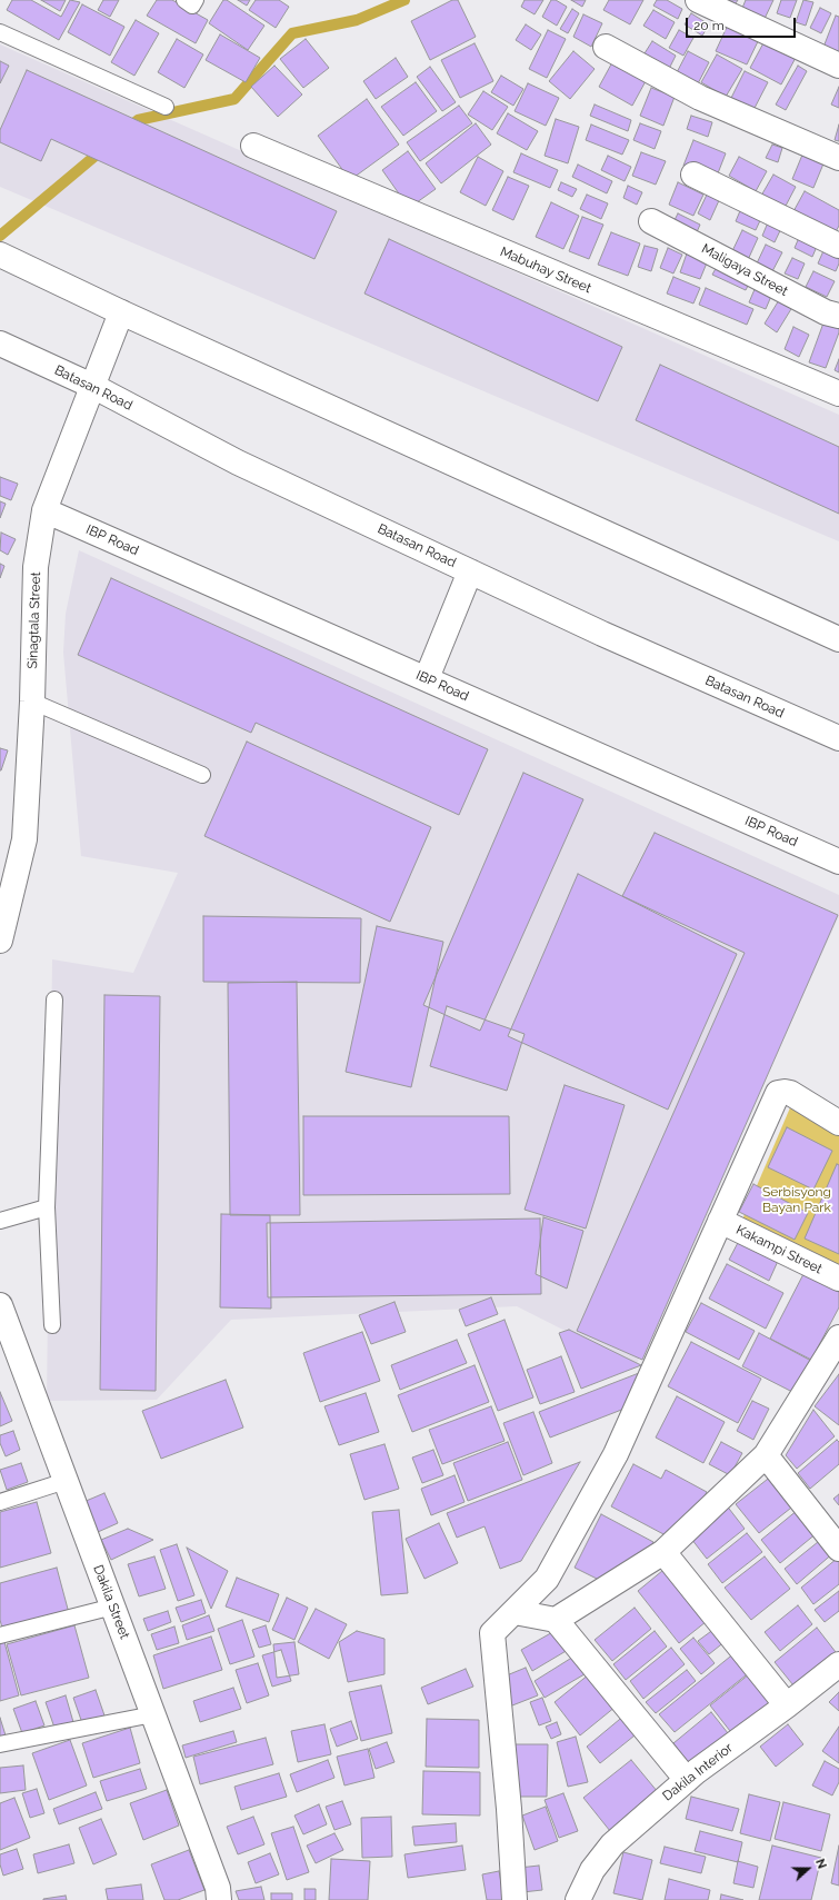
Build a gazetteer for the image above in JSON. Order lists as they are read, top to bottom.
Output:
{
  "streets": {
    "street": [
      "Mabuhay Street",
      "Maligaya Street",
      "Batasan Road",
      "IBP Road",
      "Sinagtala Street",
      "Kakampi Street",
      "Dakila Street",
      "Dakila Interior"
    ]
  },
  "crossings": [
    ["Batasan Road", "Sinagtala Street"],
    ["IBP Road", "Sinagtala Street"]
  ],
  "parks": ["Serbisyong Bayan Park"],
  "scale_bar": "20 m",
  "north": "right"
}
